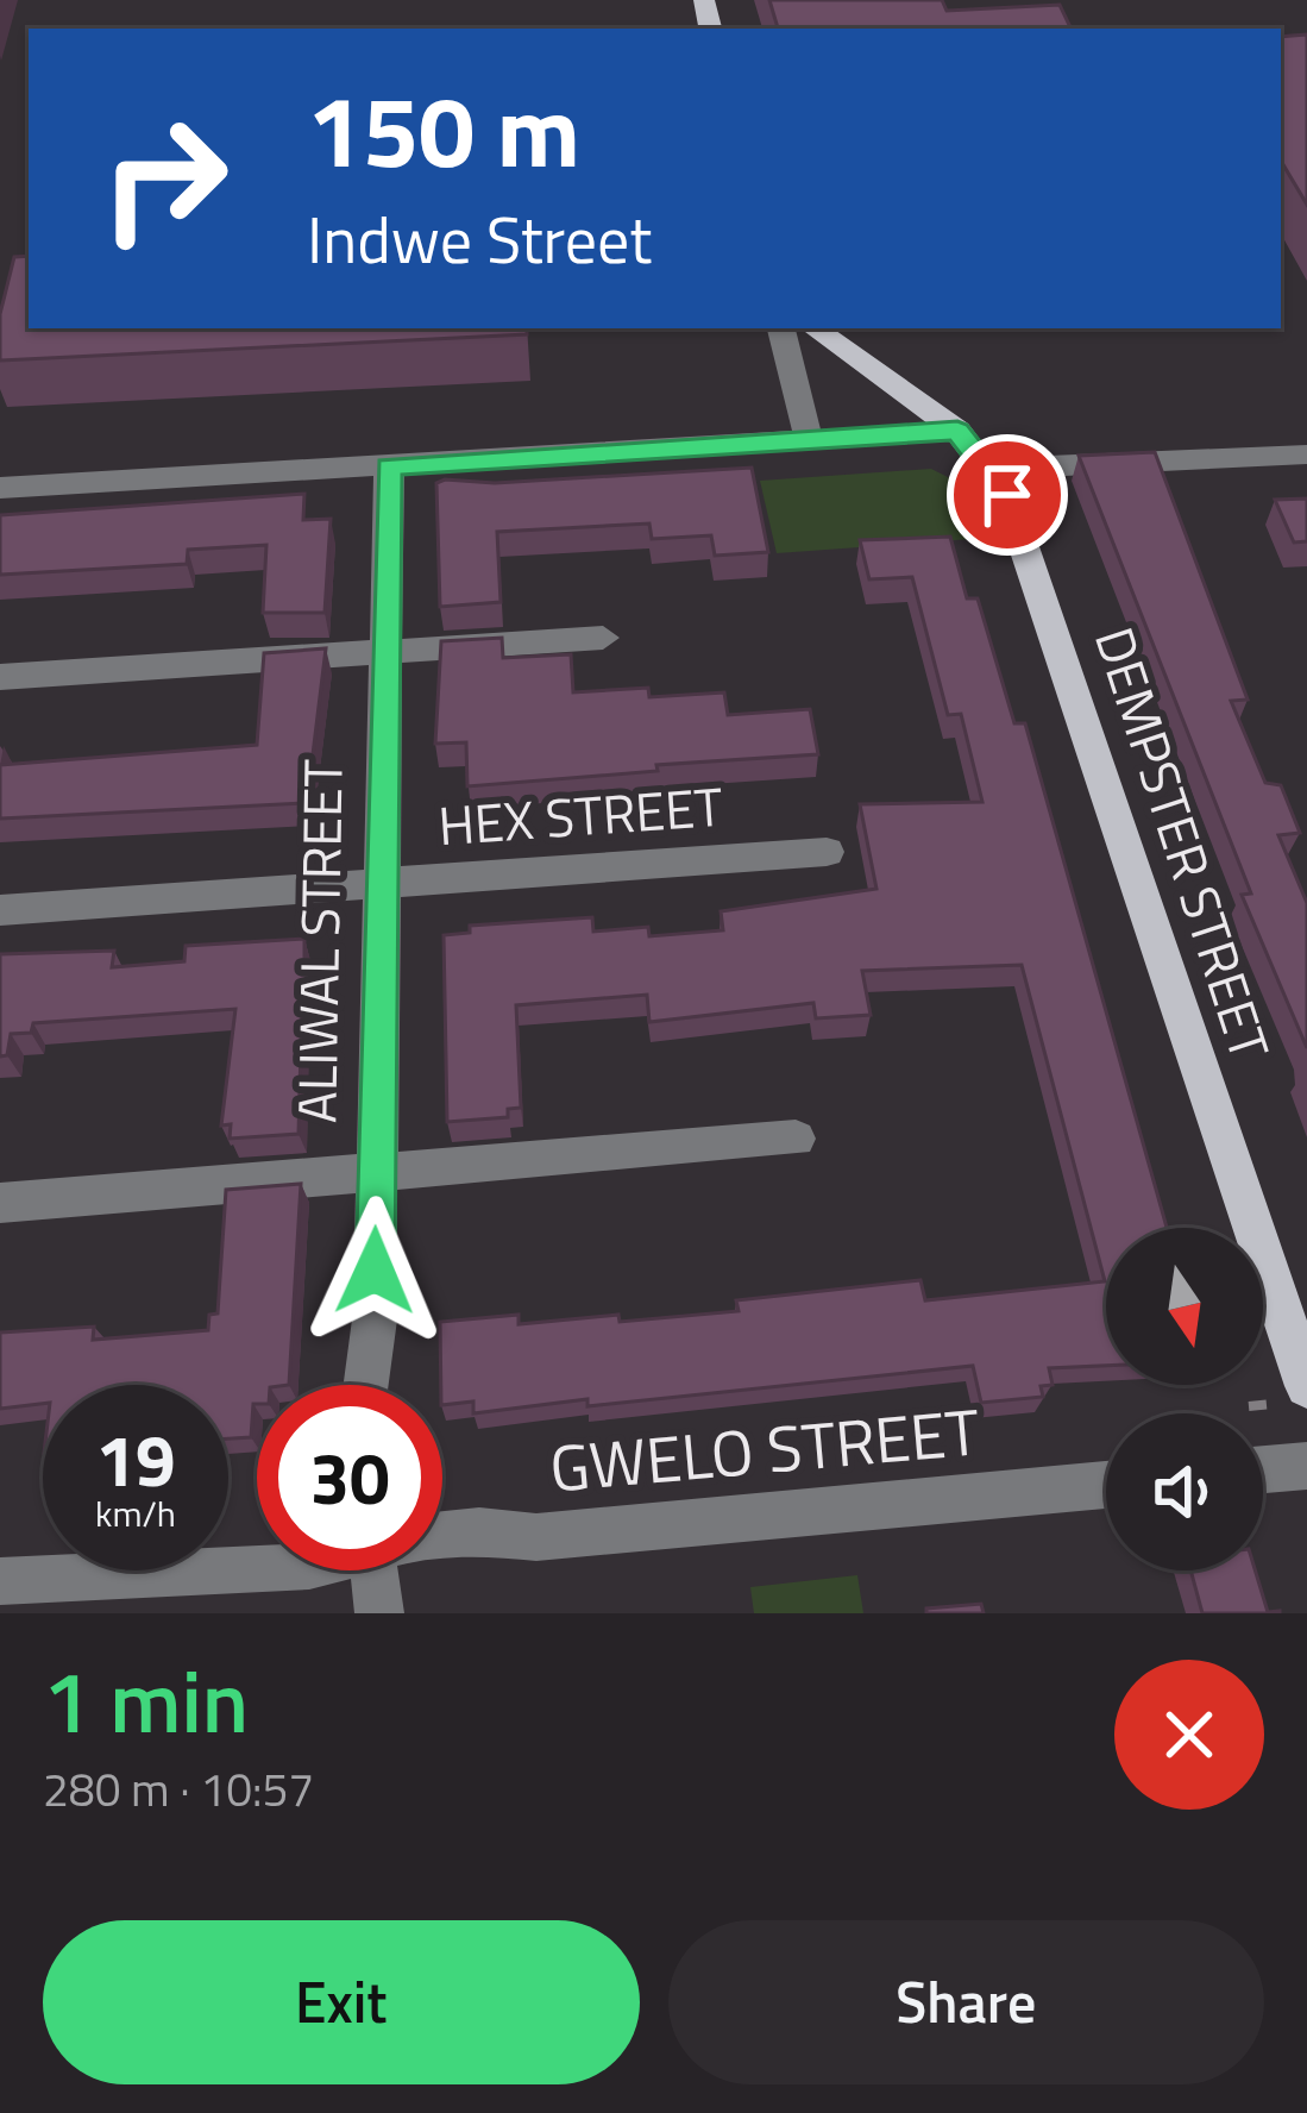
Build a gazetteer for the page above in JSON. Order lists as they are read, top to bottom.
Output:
{
  "streets": {
    "main road": ["DEMPSTER STREET"],
    "street": ["HEX STREET", "ALIWAL STREET", "GWELO STREET"]
  },
  "crossings": [
    ["HEX STREET", "ALIWAL STREET"]
  ],
  "north": "bottom",
  "page": {
    "turn": ["150 m", "Indwe Street"],
    "speed": "19 km/h",
    "limit": "30",
    "heading": ["1 min", "280 m · 10:57"],
    "buttons": ["Exit", "Share"]
  }
}
